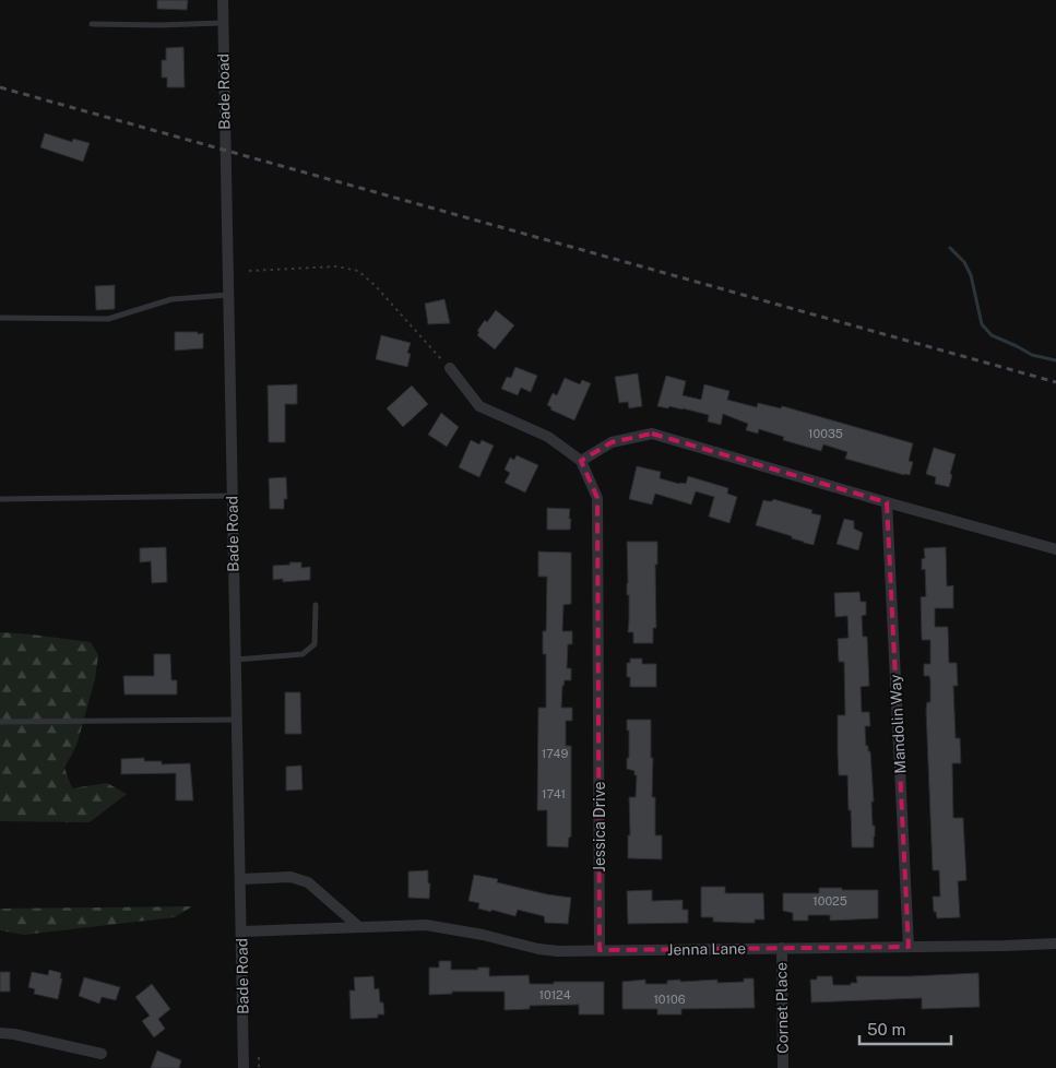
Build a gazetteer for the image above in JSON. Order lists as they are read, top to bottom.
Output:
{
  "streets": {
    "street": [
      "Bade Road",
      "Mandolin Way",
      "Jessica Drive",
      "Jenna Lane",
      "Cornet Place"
    ]
  },
  "crossings": [
    ["Bade Road", "Jenna Lane"],
    ["Mandolin Way", "Jenna Lane"],
    ["Jessica Drive", "Jenna Lane"],
    ["Jenna Lane", "Cornet Place"]
  ],
  "house_numbers": [
    "10035",
    "1749",
    "1741",
    "10025",
    "10124",
    "10106"
  ],
  "scale_bar": "50 m"
}
